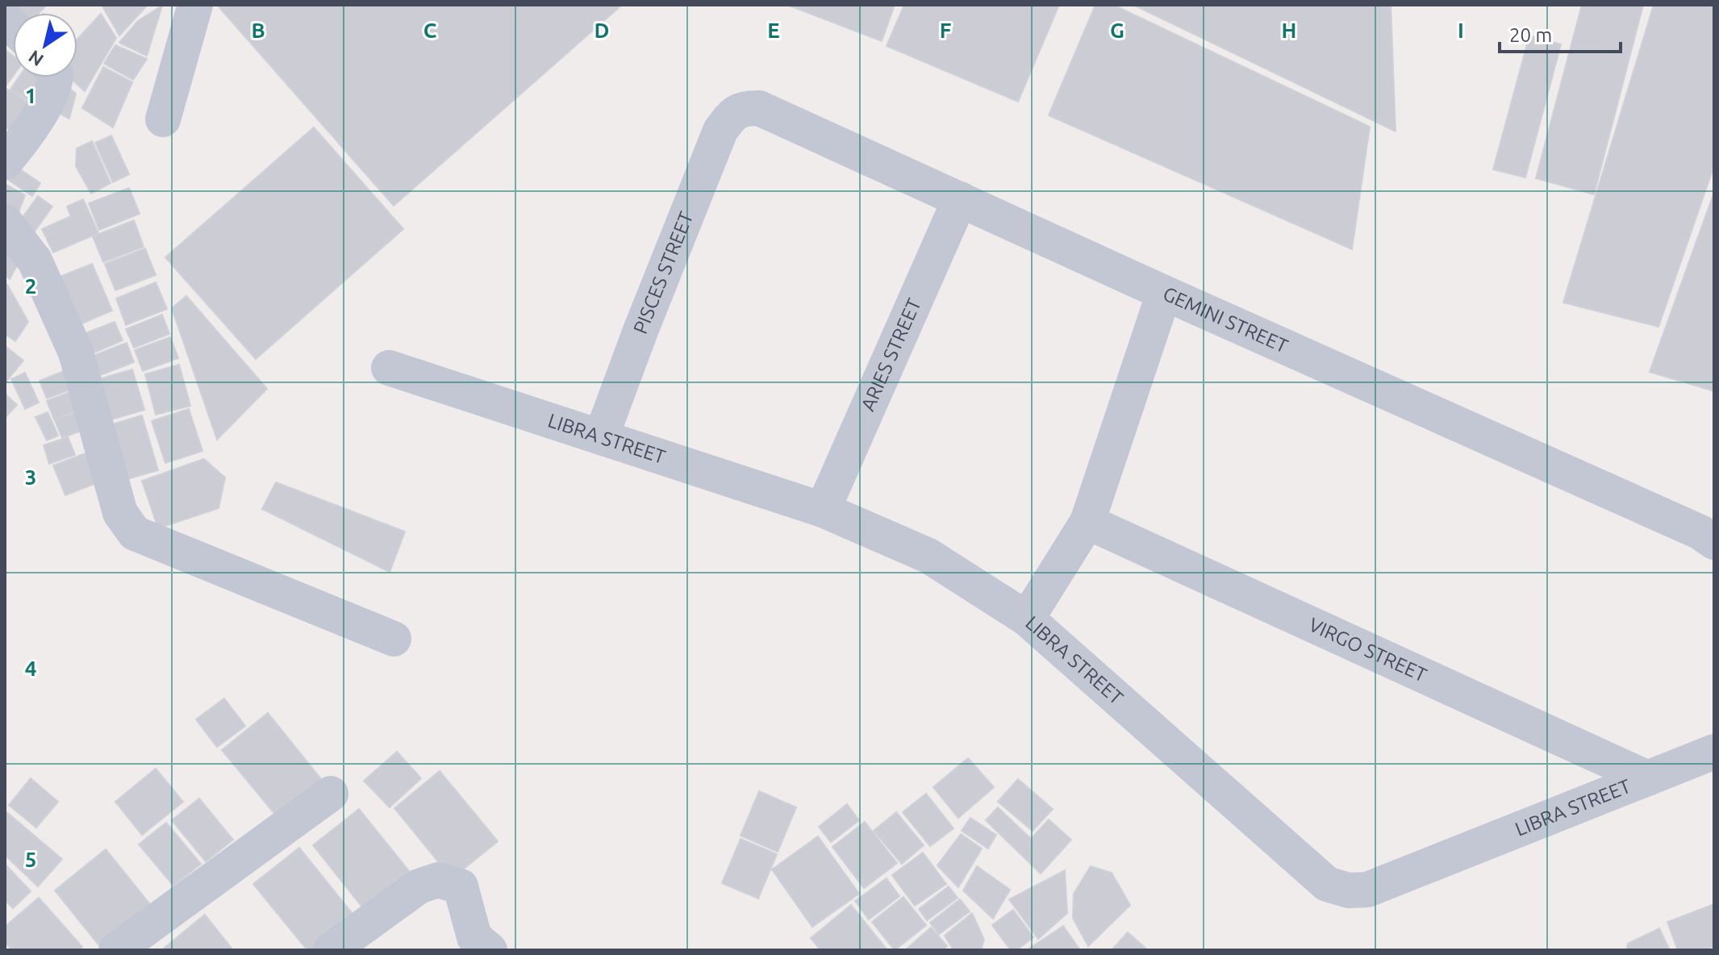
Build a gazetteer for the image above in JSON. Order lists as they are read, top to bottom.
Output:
{
  "streets": {
    "street": [
      "PISCES STREET",
      "GEMINI STREET",
      "ARIES STREET",
      "LIBRA STREET",
      "VIRGO STREET"
    ]
  },
  "crossings": [
    ["PISCES STREET", "GEMINI STREET"],
    ["PISCES STREET", "LIBRA STREET"],
    ["GEMINI STREET", "ARIES STREET"],
    ["ARIES STREET", "LIBRA STREET"],
    ["LIBRA STREET", "VIRGO STREET"]
  ],
  "scale_bar": "20 m",
  "north": "bottom left",
  "grid": {
    "columns": [
      "B",
      "C",
      "D",
      "E",
      "F",
      "G",
      "H",
      "I"
    ],
    "rows": [
      "1",
      "2",
      "3",
      "4",
      "5"
    ]
  }
}
